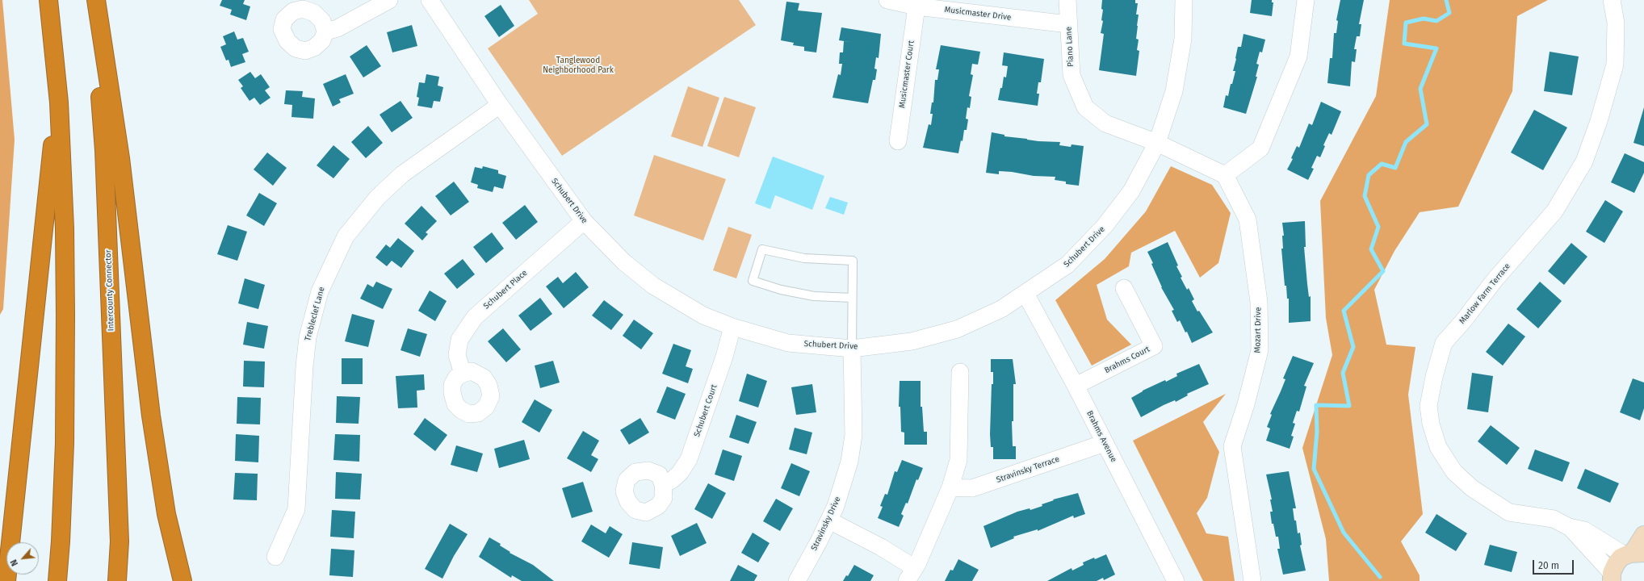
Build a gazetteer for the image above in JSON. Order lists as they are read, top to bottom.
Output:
{
  "streets": {
    "highway": ["Intercounty Connector"],
    "street": [
      "Musicmaster Drive",
      "Piano Lane",
      "Musicmaster Court",
      "Schubert Drive",
      "Schubert Place",
      "Marlow Farm Terrace",
      "Trebleclef Lane",
      "Mozart Drive",
      "Brahms Court",
      "Schubert Court",
      "Brahms Avenue",
      "Stravinsky Terrace",
      "Stravinsky Drive"
    ]
  },
  "crossings": [
    ["Musicmaster Drive", "Piano Lane"],
    ["Musicmaster Drive", "Musicmaster Court"],
    ["Piano Lane", "Schubert Drive"],
    ["Schubert Drive", "Schubert Place"],
    ["Schubert Drive", "Trebleclef Lane"],
    ["Schubert Drive", "Schubert Court"],
    ["Schubert Drive", "Brahms Avenue"],
    ["Schubert Drive", "Stravinsky Drive"],
    ["Brahms Court", "Brahms Avenue"],
    ["Brahms Avenue", "Stravinsky Terrace"]
  ],
  "parks": ["Tanglewood Neighborhood Park"],
  "scale_bar": "20 m",
  "north": "bottom left"
}
